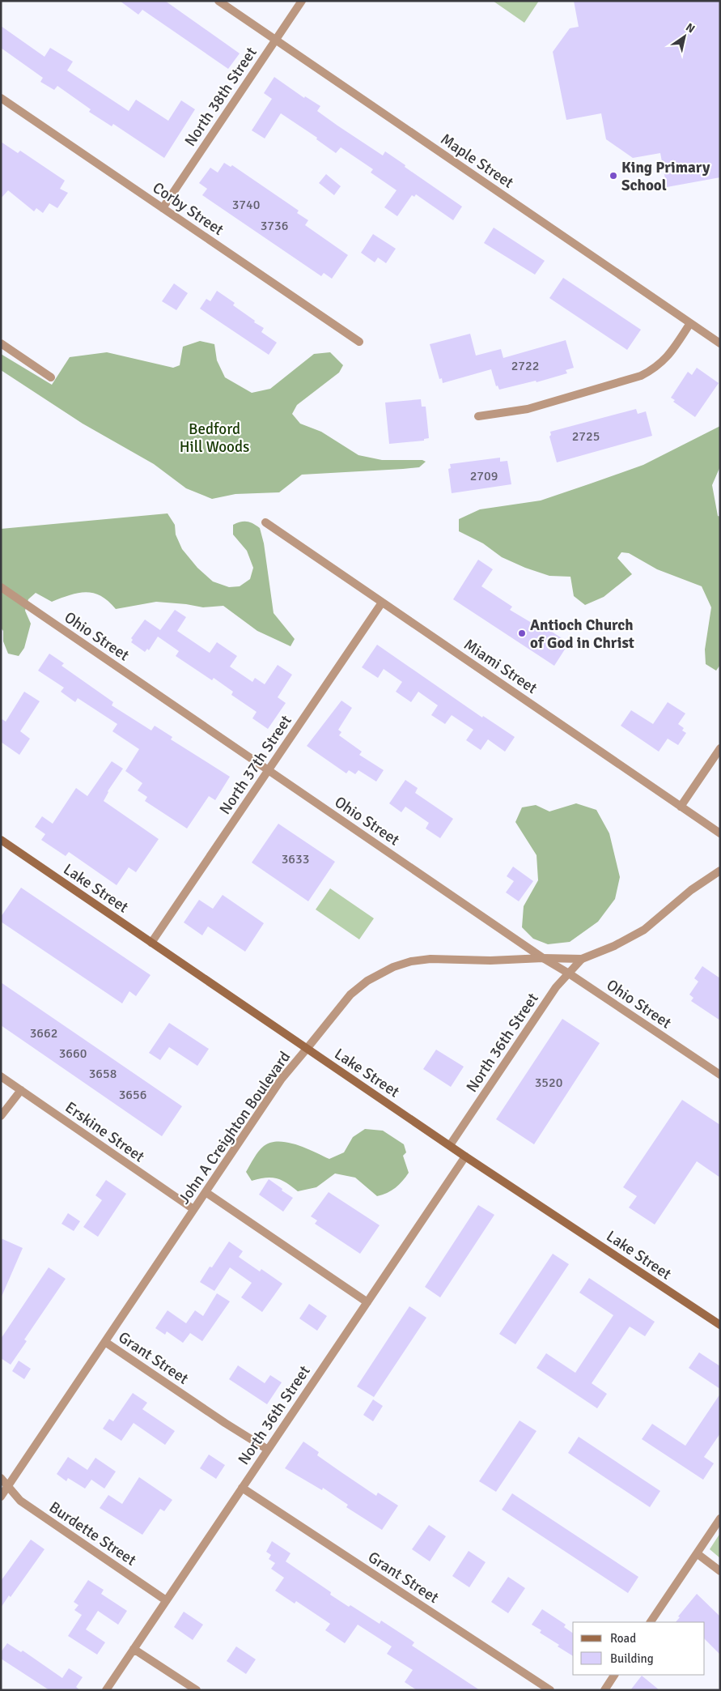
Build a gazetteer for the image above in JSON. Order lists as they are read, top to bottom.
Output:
{
  "streets": {
    "main road": ["Lake Street"],
    "street": [
      "North 38th Street",
      "Maple Street",
      "Corby Street",
      "Ohio Street",
      "Miami Street",
      "North 37th Street",
      "North 36th Street",
      "John A Creighton Boulevard",
      "Erskine Street",
      "Grant Street",
      "Burdette Street"
    ]
  },
  "crossings": [
    ["North 38th Street", "Maple Street"],
    ["North 38th Street", "Corby Street"],
    ["Ohio Street", "North 37th Street"],
    ["Ohio Street", "North 36th Street"],
    ["Ohio Street", "John A Creighton Boulevard"],
    ["Miami Street", "North 37th Street"],
    ["North 37th Street", "Lake Street"],
    ["Lake Street", "North 36th Street"],
    ["Lake Street", "John A Creighton Boulevard"],
    ["North 36th Street", "John A Creighton Boulevard"],
    ["North 36th Street", "Grant Street"],
    ["North 36th Street", "Burdette Street"],
    ["John A Creighton Boulevard", "Erskine Street"],
    ["John A Creighton Boulevard", "Grant Street"],
    ["John A Creighton Boulevard", "Burdette Street"]
  ],
  "parks": ["Bedford Hill Woods"],
  "places": ["King Primary School", "Antioch Church of God in Christ"],
  "house_numbers": [
    "3740",
    "3736",
    "2722",
    "2725",
    "2709",
    "3633",
    "3662",
    "3660",
    "3658",
    "3520",
    "3656"
  ],
  "legend": ["Road", "Building"],
  "north": "top right"
}
